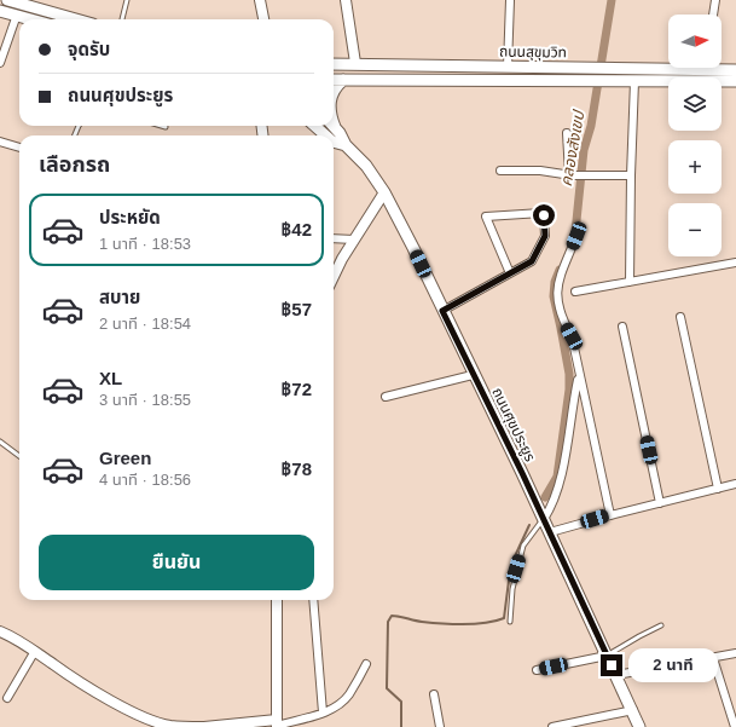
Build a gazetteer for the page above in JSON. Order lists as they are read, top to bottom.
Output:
{
  "streets": {
    "main road": ["ถนนสุขุมวิท", "ถนนศุขประยูร"]
  },
  "water": ["คลองสังเขป"],
  "north": "right",
  "page": {
    "map_buttons": ["+", "−"],
    "banner": ["จุดรับ", "ถนนศุขประยูร"],
    "heading": "เลือกรถ",
    "list": [
      {
        "name": "ประหยัด",
        "note": "1 นาที · 18:53",
        "value": "฿42"
      },
      {
        "name": "สบาย",
        "note": "2 นาที · 18:54",
        "value": "฿57"
      },
      {
        "name": "XL",
        "note": "3 นาที · 18:55",
        "value": "฿72"
      },
      {
        "name": "Green",
        "note": "4 นาที · 18:56",
        "value": "฿78"
      }
    ],
    "buttons": "ยืนยัน",
    "bubble": "2 นาที"
  }
}
